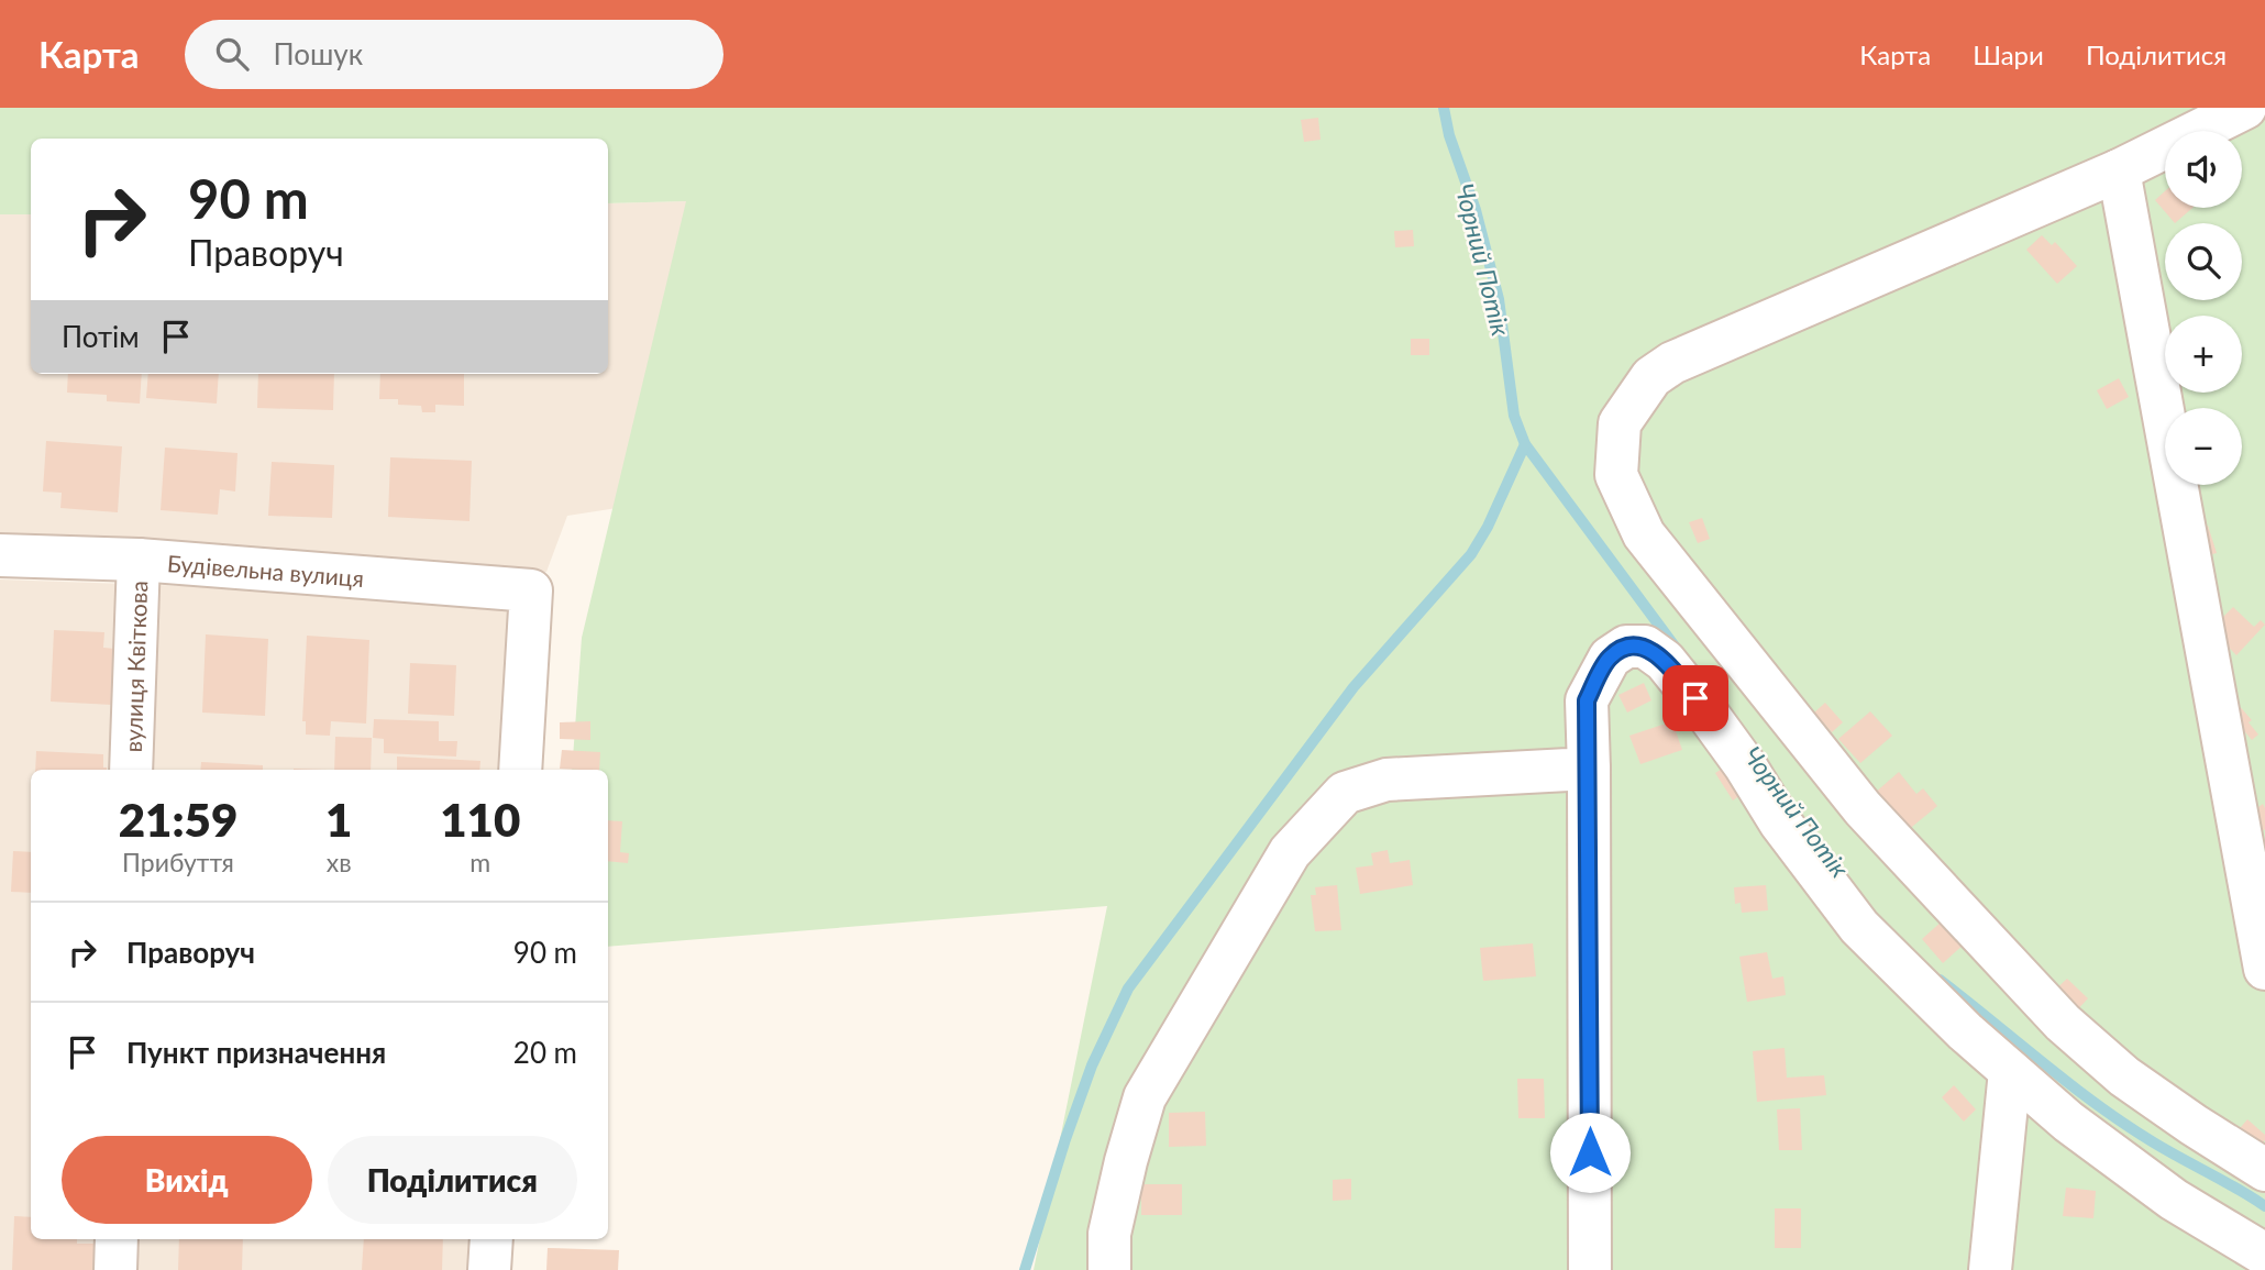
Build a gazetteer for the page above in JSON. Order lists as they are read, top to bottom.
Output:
{
  "streets": {
    "street": ["Будівельна вулиця", "вулиця Квіткова"]
  },
  "crossings": [
    ["Будівельна вулиця", "вулиця Квіткова"]
  ],
  "water": ["Чорний Потік"],
  "page": {
    "header": "Карта",
    "search": "Пошук",
    "nav": ["Карта", "Шари", "Поділитися"],
    "map_buttons": ["+", "−"],
    "turn": ["90 m", "Праворуч"],
    "then": "Потім",
    "eta": [
      "21:59",
      "Прибуття",
      "1",
      "хв",
      "110",
      "m"
    ],
    "list": [
      {
        "name": "Праворуч",
        "value": "90 m"
      },
      {
        "name": "Пункт призначення",
        "value": "20 m"
      }
    ],
    "buttons": ["Вихід", "Поділитися"]
  }
}
